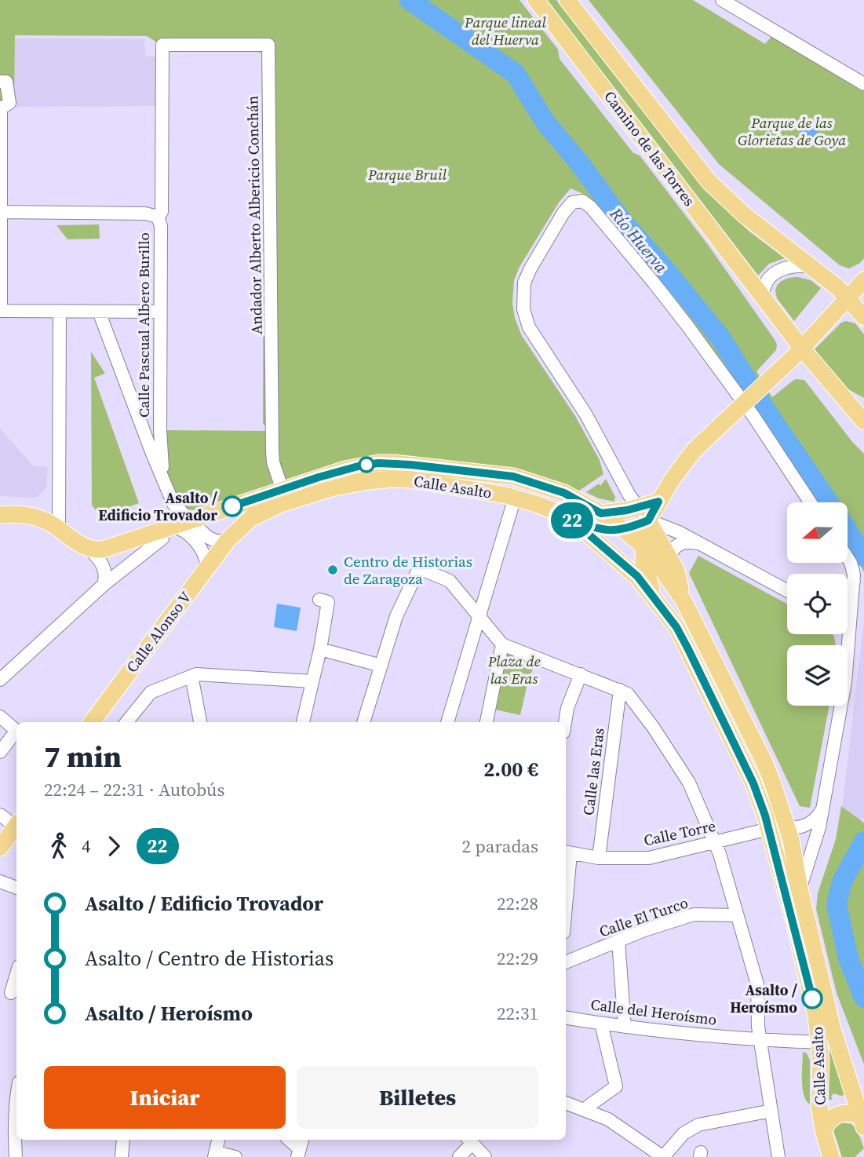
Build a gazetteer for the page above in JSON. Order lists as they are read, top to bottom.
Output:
{
  "streets": {
    "main road": ["Camino de las Torres", "Calle Asalto", "Calle Alonso V"],
    "street": [
      "Andador Alberto Albericio Conchán",
      "Calle Pascual Albero Burillo",
      "Calle las Eras",
      "Calle Torre",
      "Calle El Turco",
      "Calle del Heroísmo"
    ]
  },
  "crossings": [
    ["Camino de las Torres", "Calle Asalto"],
    ["Andador Alberto Albericio Conchán", "Calle Pascual Albero Burillo"],
    ["Andador Alberto Albericio Conchán", "Calle Asalto"],
    ["Calle Asalto", "Calle Alonso V"],
    ["Calle Asalto", "Calle Torre"],
    ["Calle Asalto", "Calle del Heroísmo"],
    ["Calle las Eras", "Calle Torre"]
  ],
  "water": ["Río Huerva"],
  "parks": [
    "Parque lineal del Huerva",
    "Parque de las Glorietas de Goya",
    "Parque Bruil",
    "Plaza de las Eras"
  ],
  "places": ["Asalto / Edificio Trovador", "Centro de Historias de Zaragoza", "Asalto / Heroísmo"],
  "lines": ["bus line 22"],
  "north": "left",
  "page": {
    "on_map": "22",
    "heading": ["7 min", "22:24 – 22:31 · Autobús", "2.00 €"],
    "legs": ["4", "22", "2 paradas"],
    "list": [
      {
        "name": "Asalto / Edificio Trovador",
        "value": "22:28"
      },
      {
        "name": "Asalto / Centro de Historias",
        "value": "22:29"
      },
      {
        "name": "Asalto / Heroísmo",
        "value": "22:31"
      }
    ],
    "buttons": ["Iniciar", "Billetes"]
  }
}
